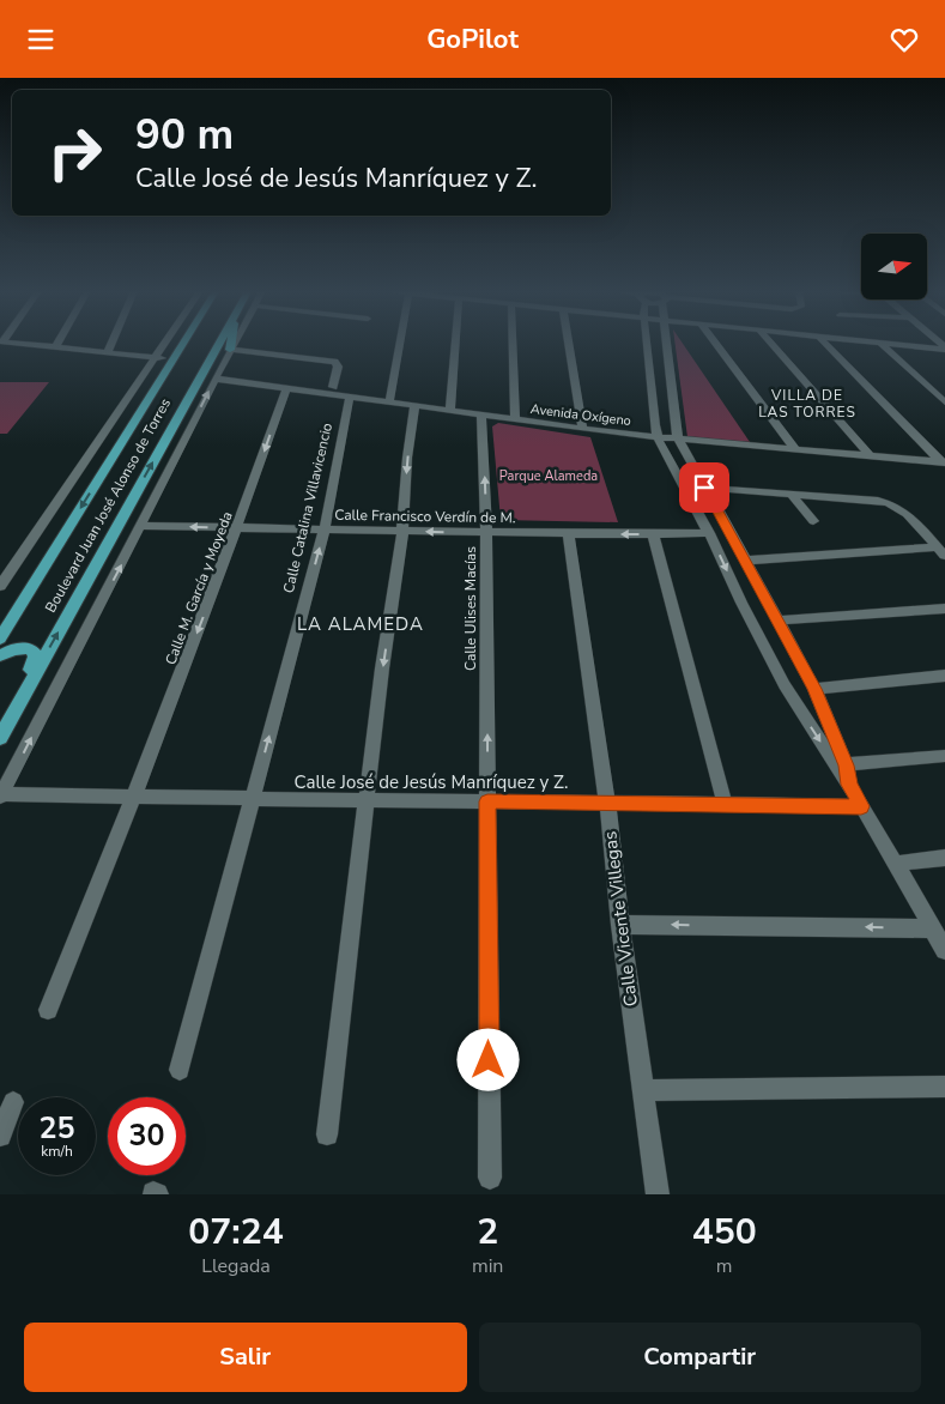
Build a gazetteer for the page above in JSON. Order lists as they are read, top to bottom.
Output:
{
  "streets": {
    "main road": ["Boulevard Juan José Alonso de Torres"],
    "street": [
      "Avenida Oxígeno",
      "Calle Catalina Villavicencio",
      "Calle Francisco Verdín de M.",
      "Calle M. García y Moyeda",
      "Calle Ulises Macías",
      "Calle José de Jesús Manríquez y Z.",
      "Calle Vicente Villegas"
    ]
  },
  "crossings": [
    ["Avenida Oxígeno", "Calle Catalina Villavicencio"],
    ["Avenida Oxígeno", "Calle M. García y Moyeda"],
    ["Avenida Oxígeno", "Calle Ulises Macías"],
    ["Calle Catalina Villavicencio", "Calle Francisco Verdín de M."],
    ["Calle Catalina Villavicencio", "Calle José de Jesús Manríquez y Z."],
    ["Calle Francisco Verdín de M.", "Calle M. García y Moyeda"],
    ["Calle Francisco Verdín de M.", "Calle Ulises Macías"],
    ["Calle Francisco Verdín de M.", "Calle Vicente Villegas"],
    ["Calle M. García y Moyeda", "Calle José de Jesús Manríquez y Z."],
    ["Calle Ulises Macías", "Calle José de Jesús Manríquez y Z."],
    ["Calle José de Jesús Manríquez y Z.", "Calle Vicente Villegas"]
  ],
  "one_way": ["Calle Francisco Verdín de M."],
  "districts": ["VILLA DE LAS TORRES", "LA ALAMEDA"],
  "parks": ["Parque Alameda"],
  "north": "right",
  "page": {
    "header": "GoPilot",
    "turn": ["90 m", "Calle José de Jesús Manríquez y Z."],
    "speed": "25 km/h",
    "limit": "30",
    "eta": [
      "07:24",
      "Llegada",
      "2",
      "min",
      "450",
      "m"
    ],
    "buttons": ["Salir", "Compartir"]
  }
}
